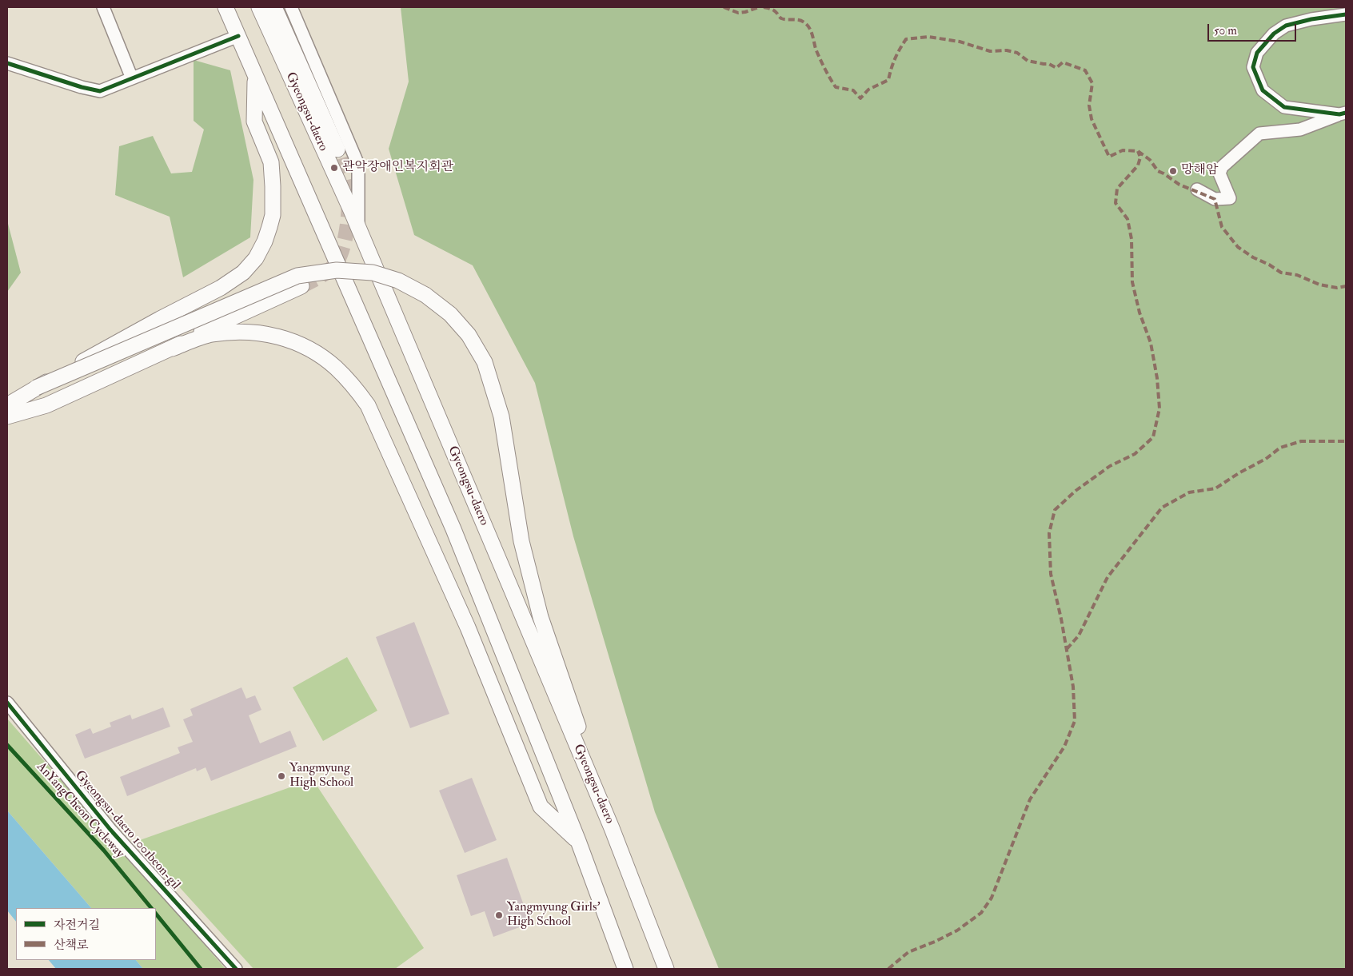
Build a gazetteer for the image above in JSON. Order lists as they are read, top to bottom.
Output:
{
  "streets": {
    "main road": ["Gyeongsu-daero"],
    "street": ["Gyeongsu-daero 1001beon-gil"],
    "cycle path": ["AnYangCheon Cycleway"]
  },
  "places": [
    "관악장애인복지회관",
    "망해암",
    "Yangmyung High School",
    "Yangmyung Girls' High School"
  ],
  "legend": ["자전거길", "산책로"],
  "scale_bar": "50 m"
}
